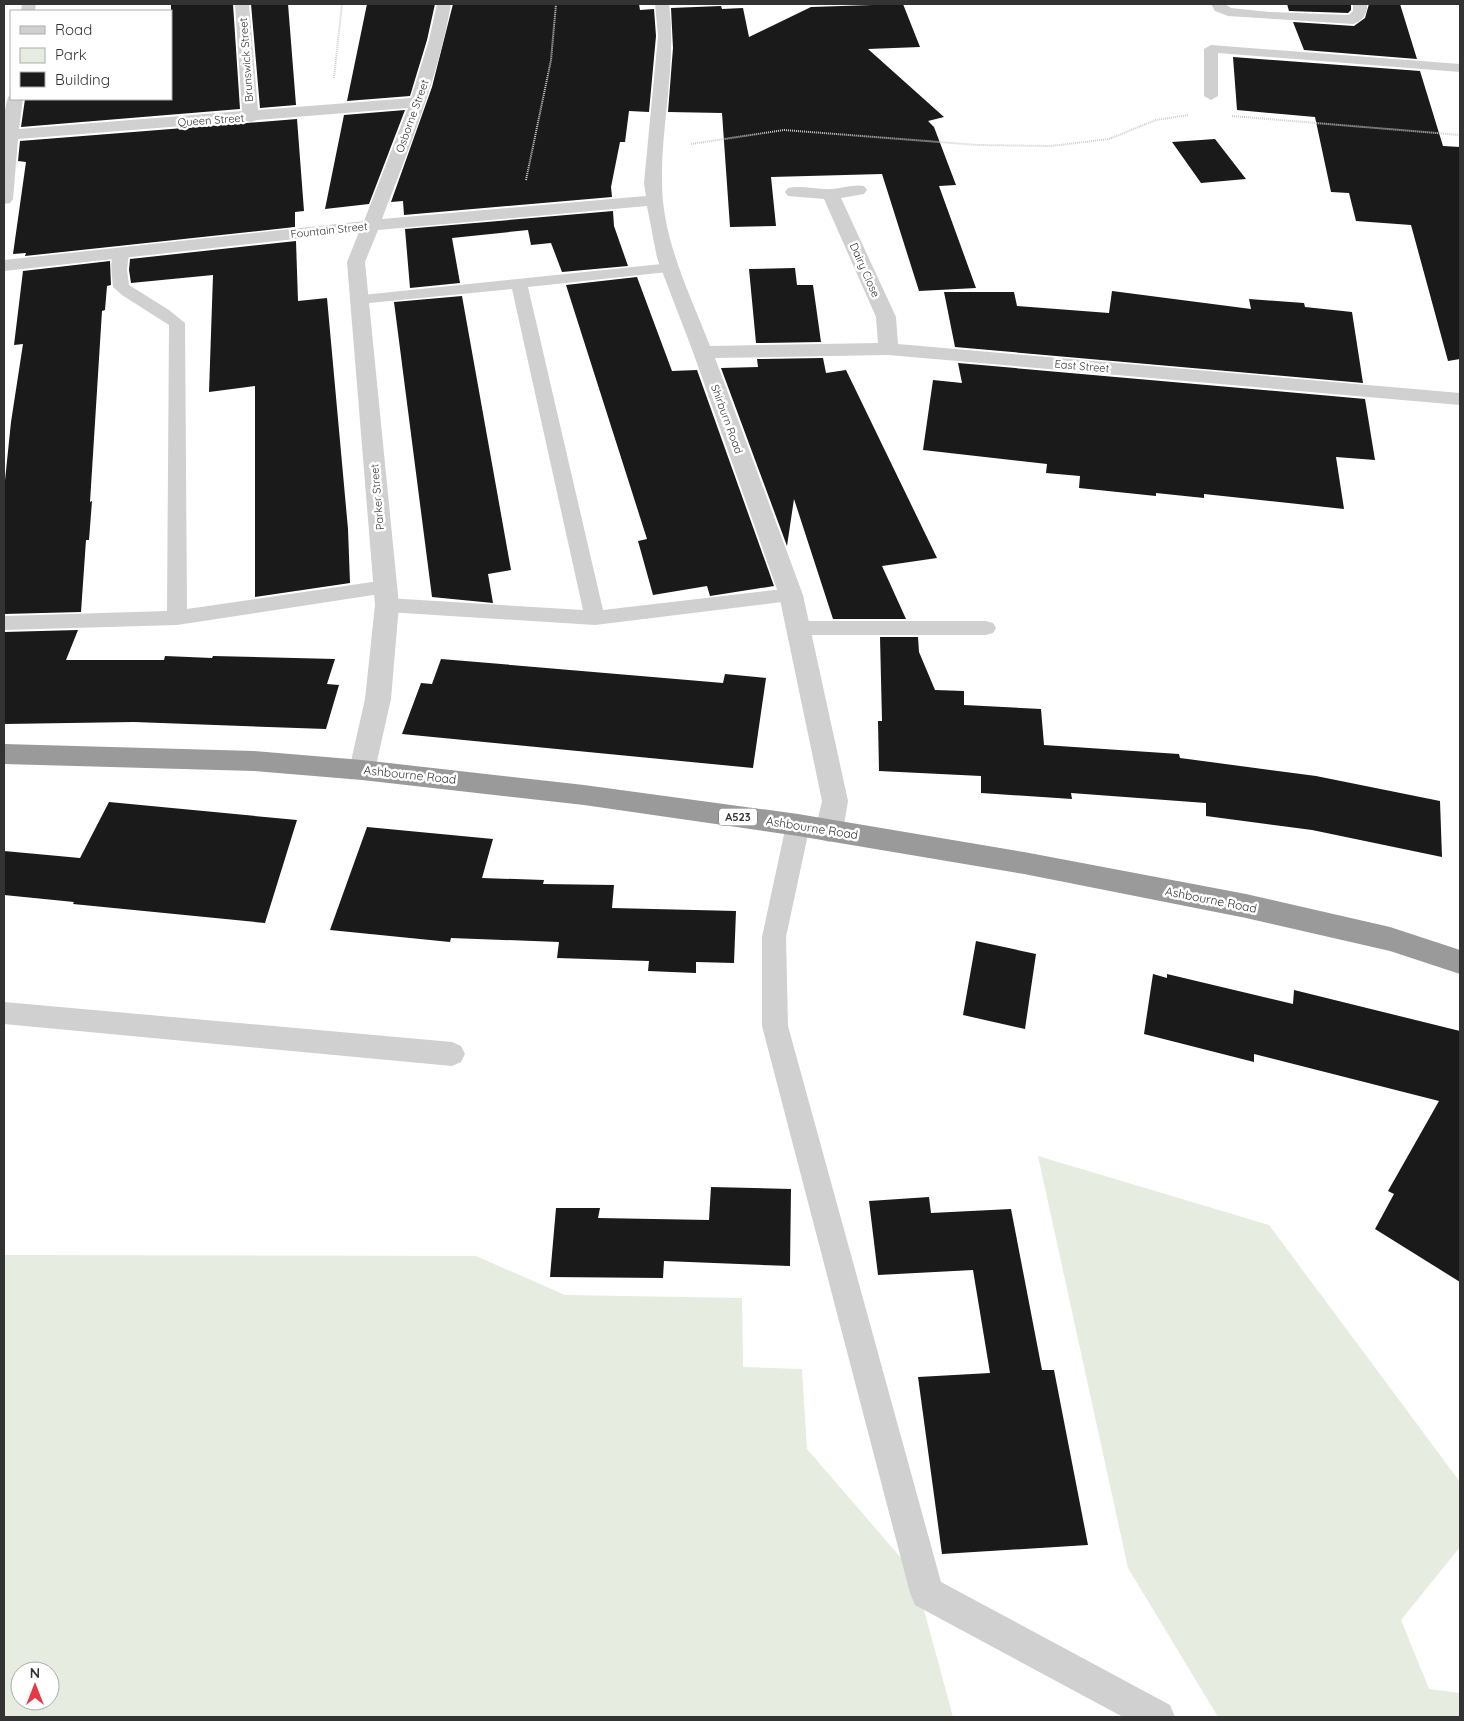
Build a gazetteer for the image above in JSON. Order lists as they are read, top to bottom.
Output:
{
  "streets": {
    "highway": ["Ashbourne Road", "A523"],
    "street": [
      "Brunswick Street",
      "Osborne Street",
      "Queen Street",
      "Fountain Street",
      "Dairy Close",
      "East Street",
      "Shirburn Road",
      "Parker Street"
    ]
  },
  "crossings": [
    ["Brunswick Street", "Queen Street"],
    ["Osborne Street", "Queen Street"],
    ["Osborne Street", "Fountain Street"],
    ["Osborne Street", "Parker Street"],
    ["Fountain Street", "Shirburn Road"],
    ["Fountain Street", "Parker Street"],
    ["Dairy Close", "East Street"],
    ["East Street", "Shirburn Road"],
    ["Shirburn Road", "Ashbourne Road"],
    ["Parker Street", "Ashbourne Road"]
  ],
  "legend": ["Road", "Park", "Building"],
  "north": "top"
}
